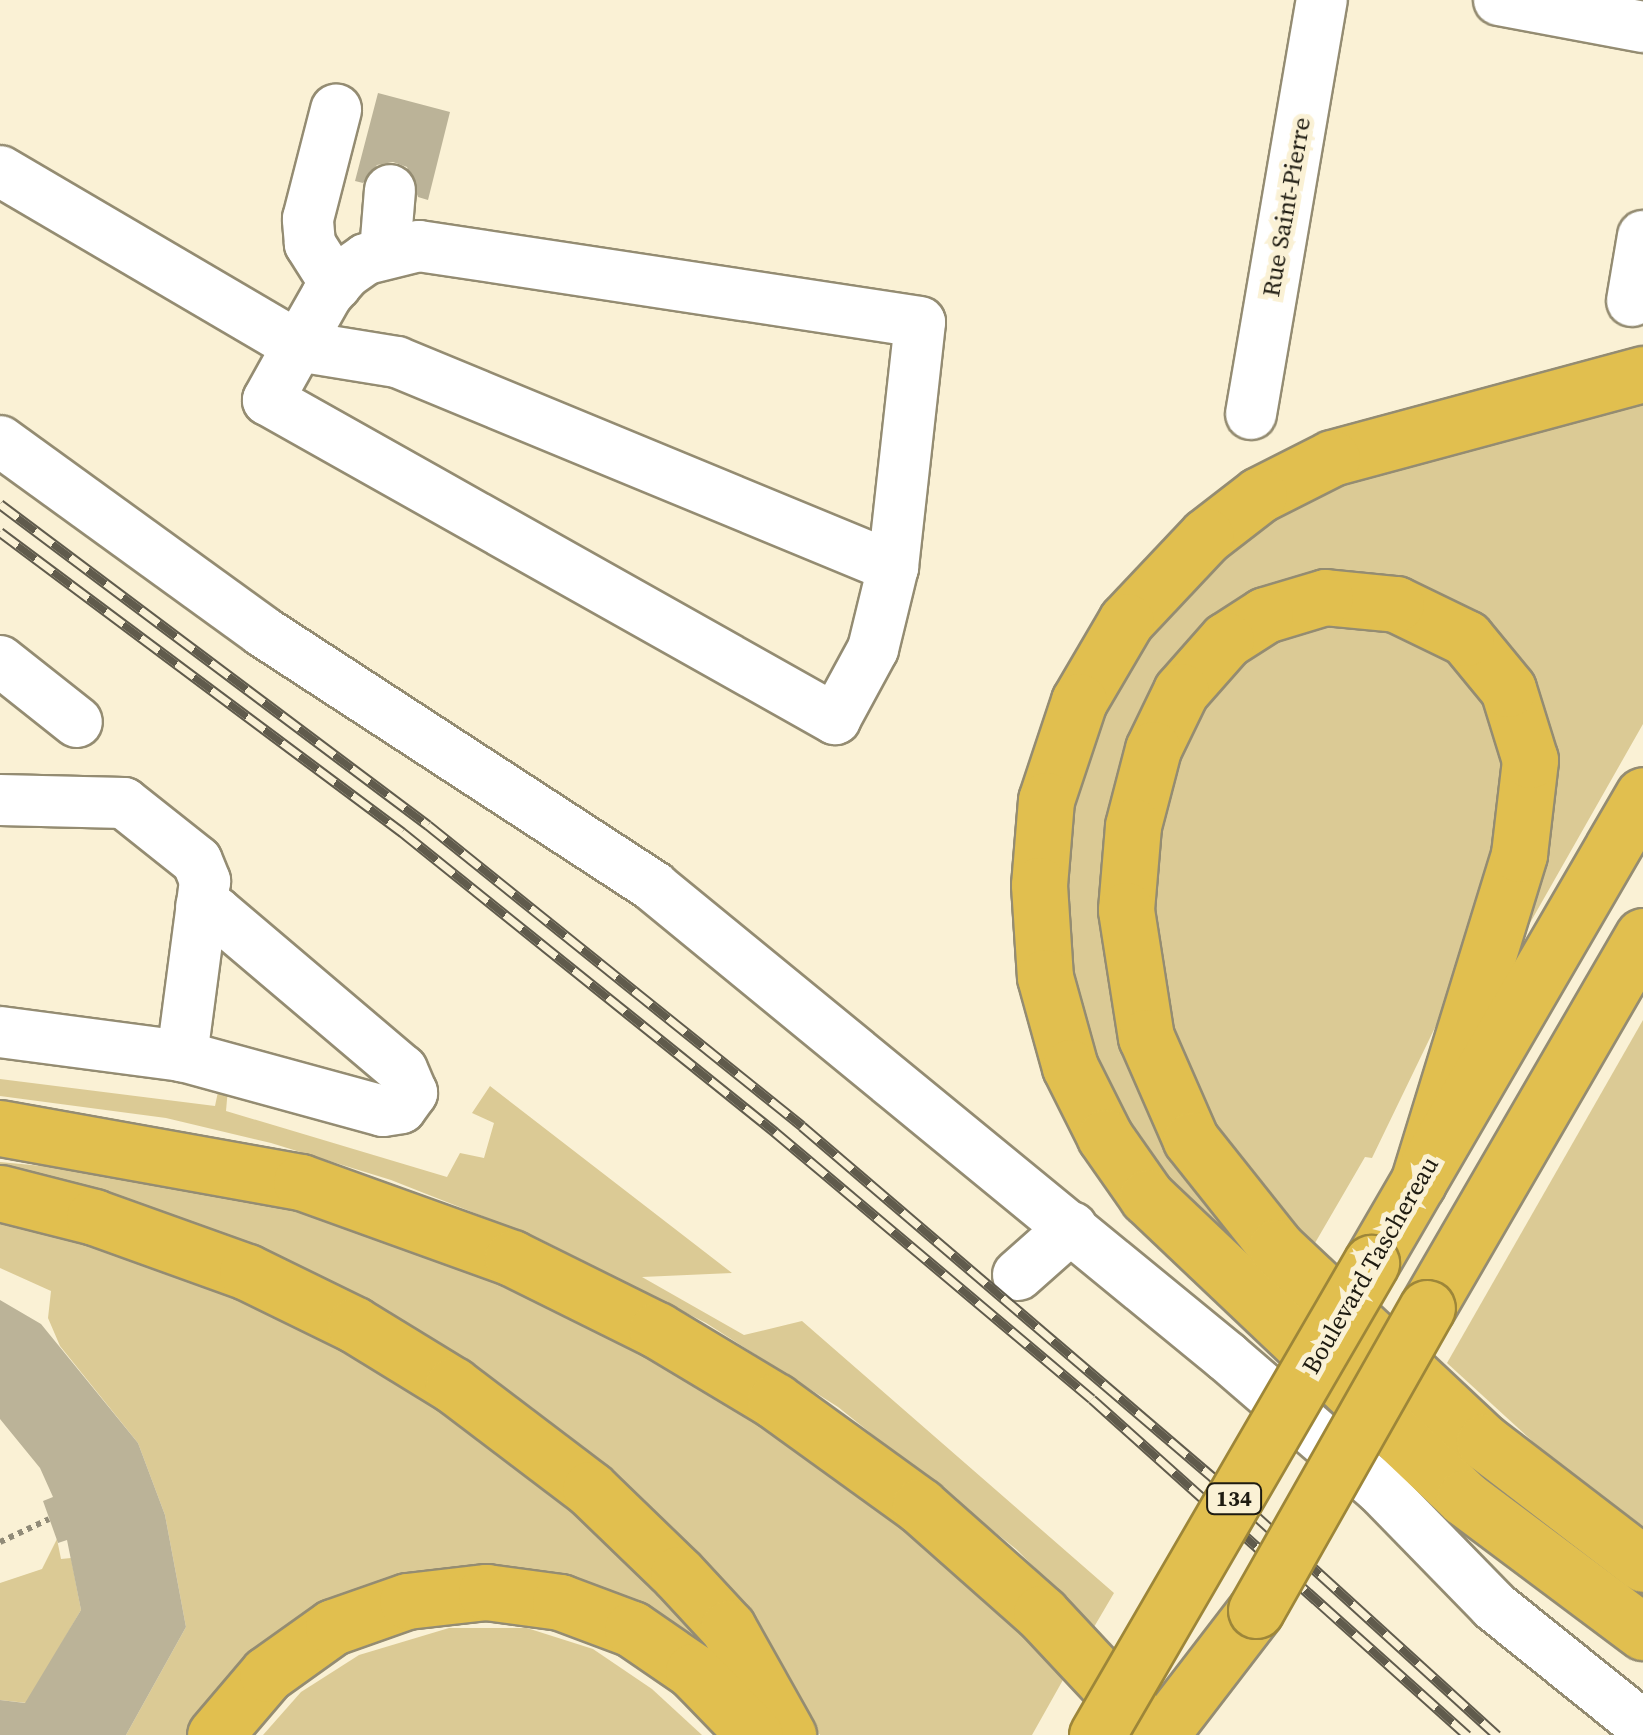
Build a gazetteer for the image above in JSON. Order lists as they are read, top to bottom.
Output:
{
  "streets": {
    "highway": ["Boulevard Taschereau", "134"],
    "street": ["Rue Saint-Pierre"]
  }
}
